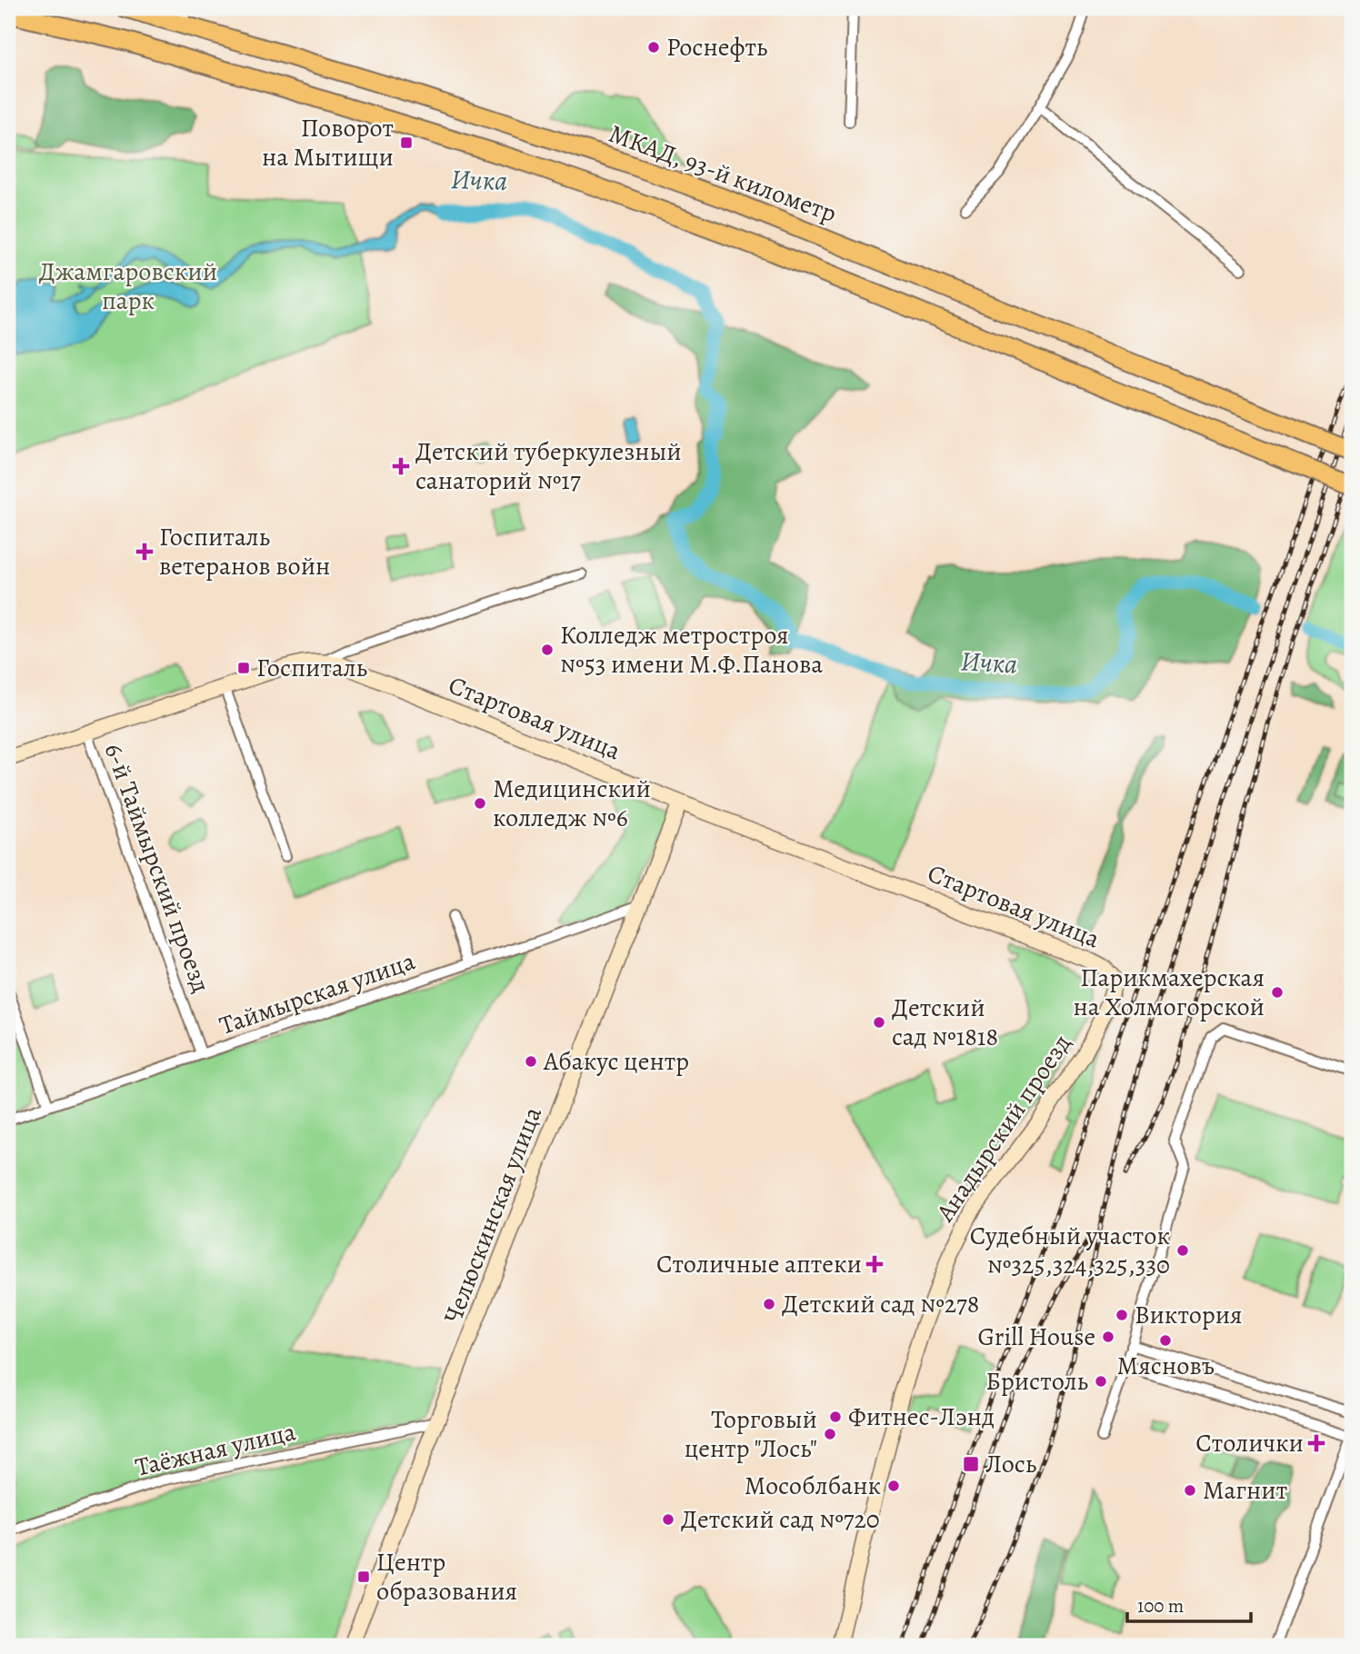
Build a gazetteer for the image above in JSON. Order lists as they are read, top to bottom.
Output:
{
  "streets": {
    "highway": ["МКАД, 93-й километр"],
    "street": [
      "Стартовая улица",
      "6-й Таймырский проезд",
      "Таймырская улица",
      "Анадырский проезд",
      "Челюскинская улица",
      "Таёжная улица"
    ]
  },
  "crossings": [
    ["Стартовая улица", "6-й Таймырский проезд"],
    ["Стартовая улица", "Анадырский проезд"],
    ["Стартовая улица", "Челюскинская улица"],
    ["6-й Таймырский проезд", "Таймырская улица"],
    ["Таймырская улица", "Челюскинская улица"],
    ["Челюскинская улица", "Таёжная улица"]
  ],
  "water": ["Ичка"],
  "parks": ["Джамгаровский парк"],
  "places": {
    "other": [
      "Роснефть",
      "Колледж метростроя №53 имени М.Ф.Панова",
      "Медицинский колледж №6",
      "Парикмахерская на Холмогорской",
      "Детский сад №1818",
      "Абакус центр",
      "Судебный участок №325,324,325,330",
      "Детский сад №278",
      "Виктория",
      "Grill House",
      "Мясновъ",
      "Бристоль",
      "Фитнес-Лэнд",
      "Торговый центр \"Лось\"",
      "Мособлбанк",
      "Магнит",
      "Детский сад №720"
    ],
    "transit": [
      "Поворот на Мытищи",
      "Госпиталь",
      "Лось",
      "Центр образования"
    ],
    "health": [
      "Детский туберкулезный санаторий №17",
      "Госпиталь ветеранов войн",
      "Столичные аптеки",
      "Столички"
    ]
  },
  "scale_bar": "100 m"
}
